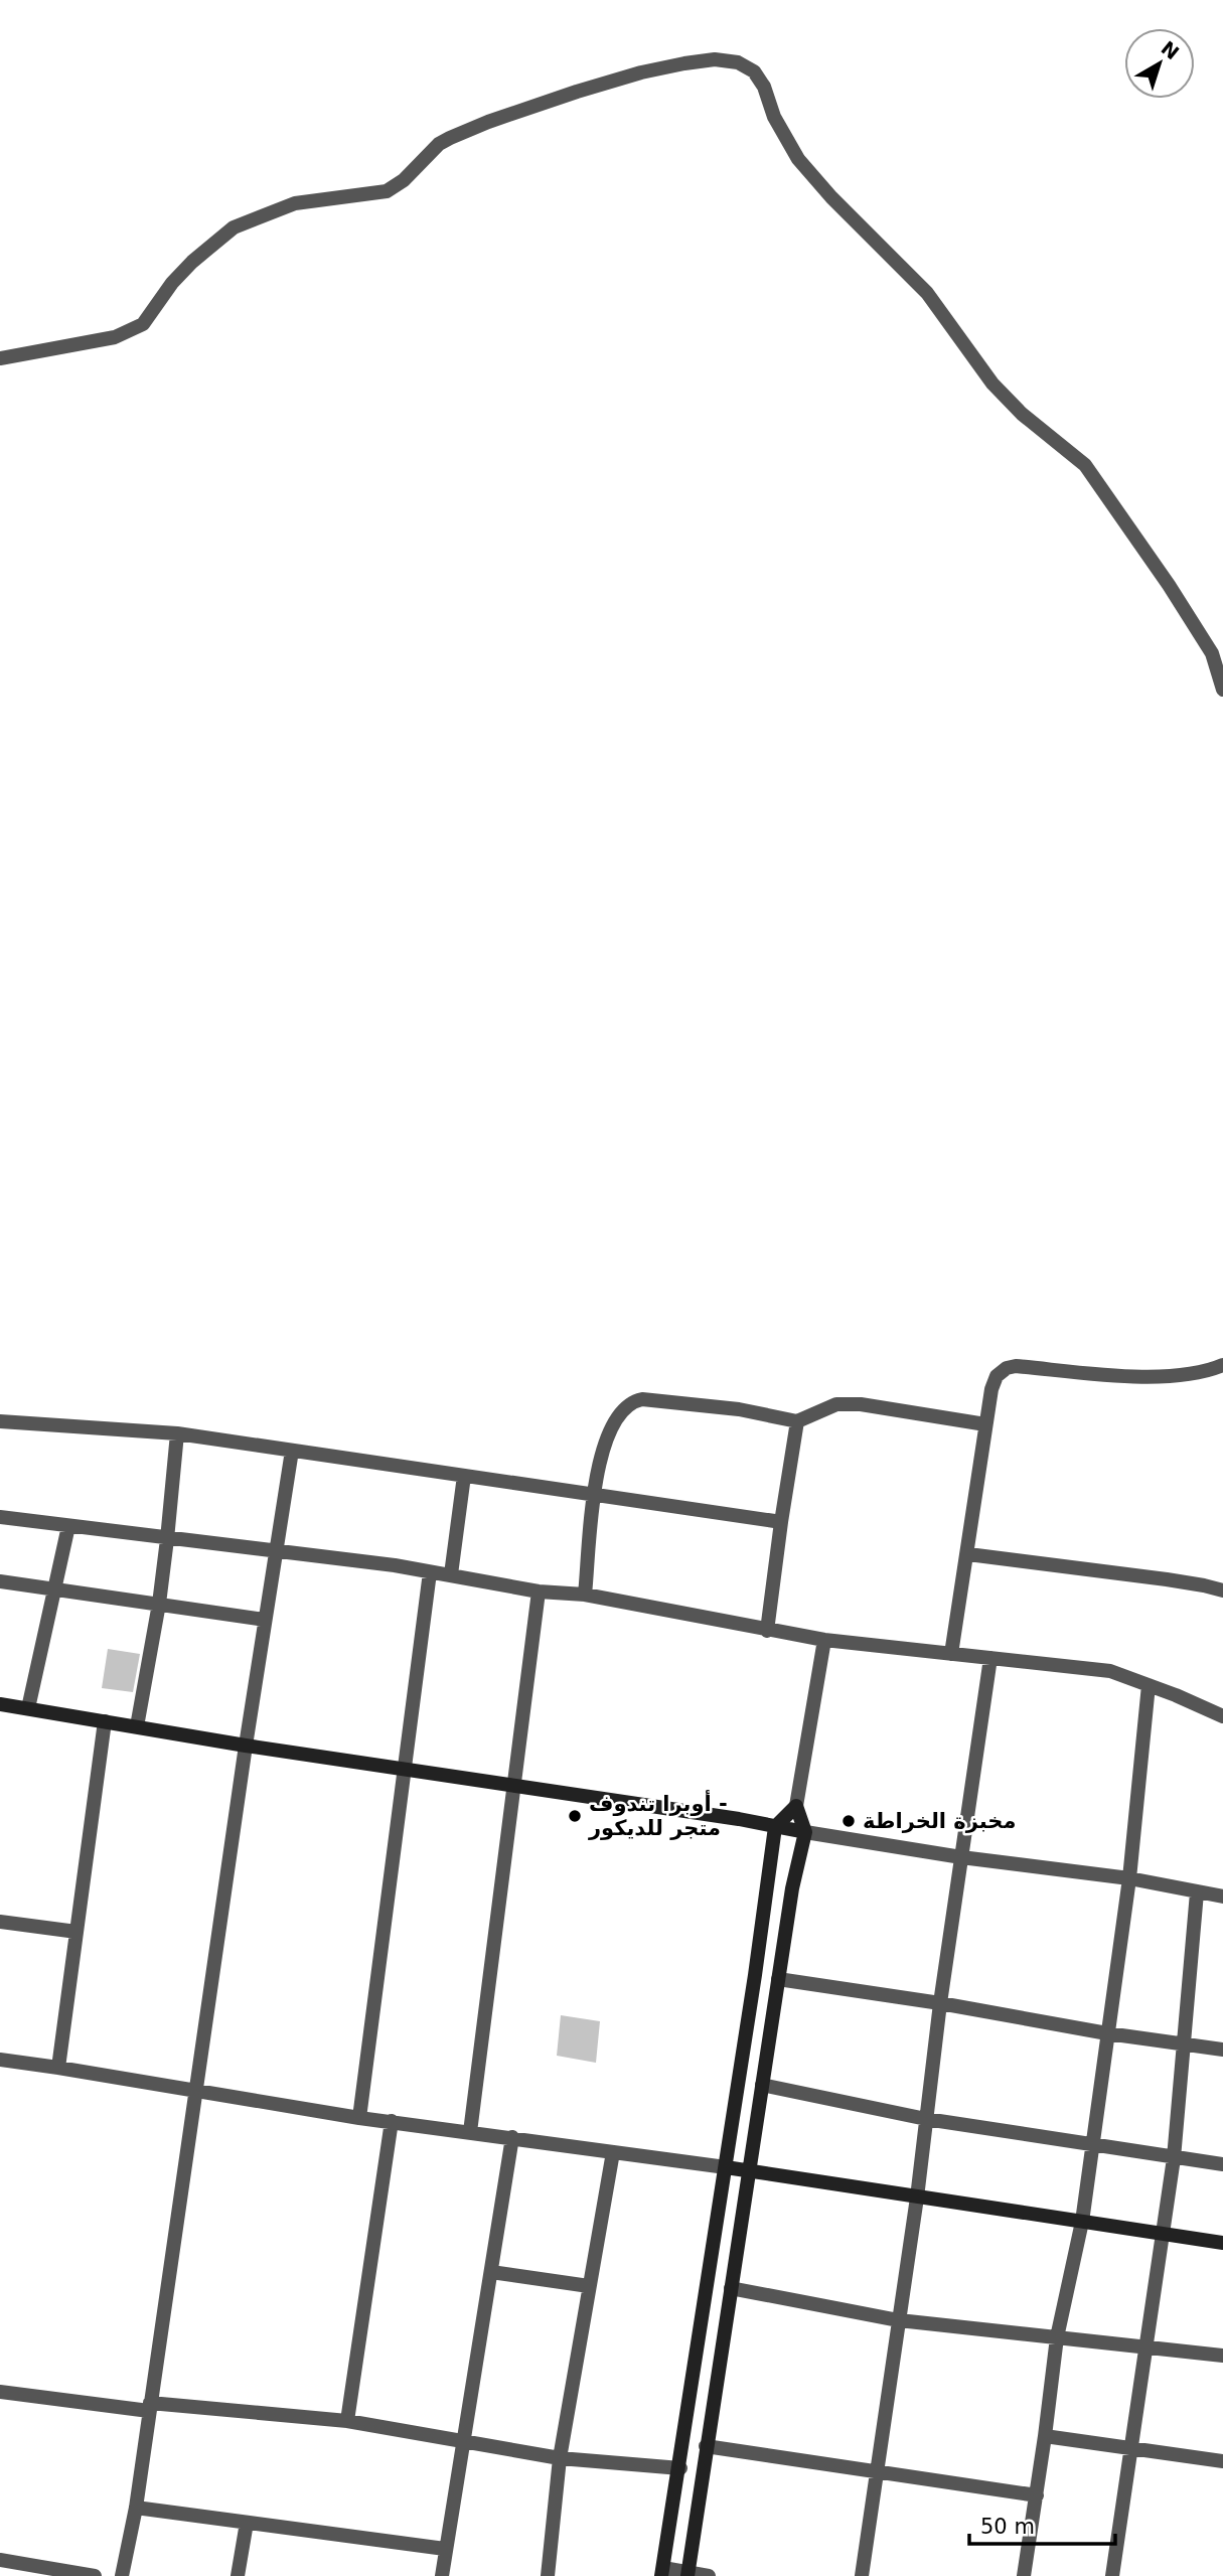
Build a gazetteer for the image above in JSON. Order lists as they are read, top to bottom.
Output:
{
  "places": ["أوبرا تندوف - متجر للديكور", "مخبزة الخراطة"],
  "scale_bar": "50 m",
  "north": "top right"
}
